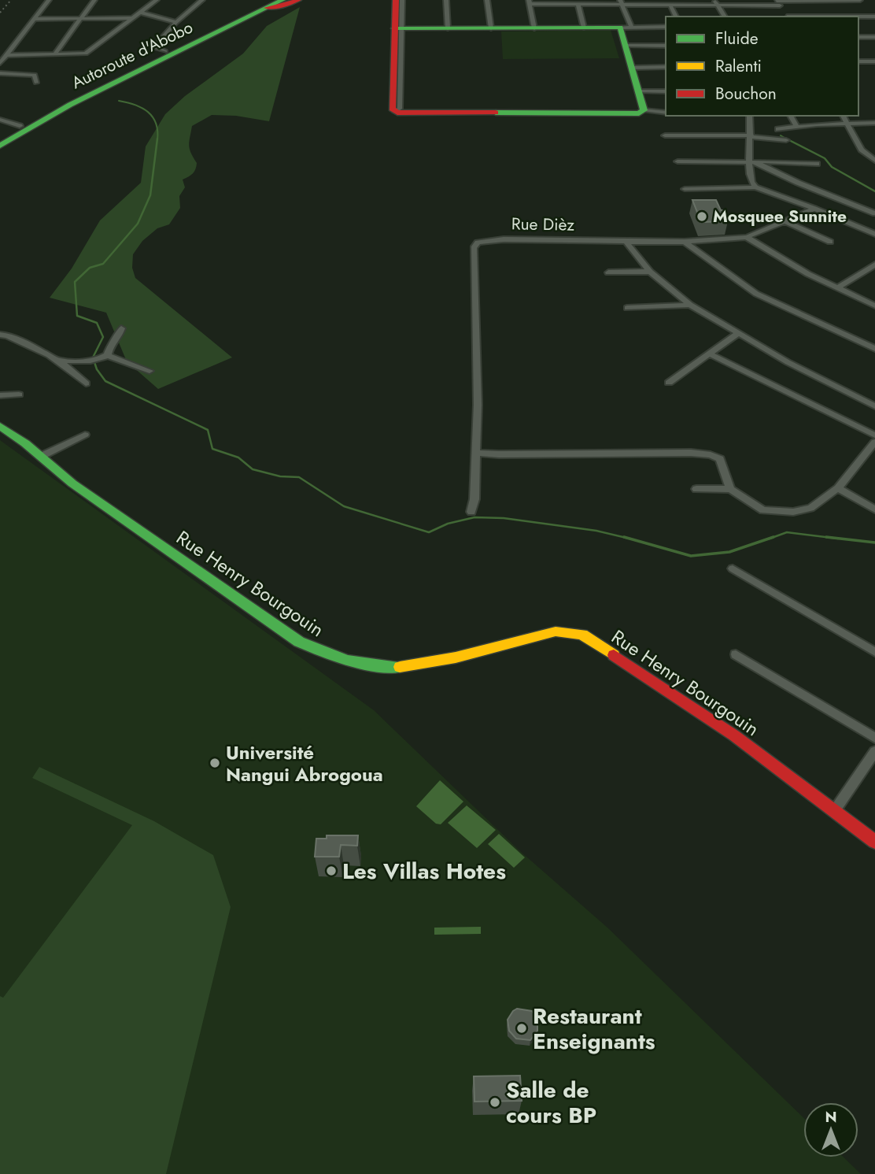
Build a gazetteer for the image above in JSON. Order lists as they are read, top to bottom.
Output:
{
  "streets": {
    "street": ["Autoroute d'Abobo", "Rue Dièz", "Rue Henry Bourgouin"]
  },
  "places": [
    "Mosquee Sunnite",
    "Université Nangui Abrogoua",
    "Les Villas Hotes",
    "Restaurant Enseignants",
    "Salle de cours BP"
  ],
  "legend": ["Fluide", "Ralenti", "Bouchon"],
  "north": "top"
}
